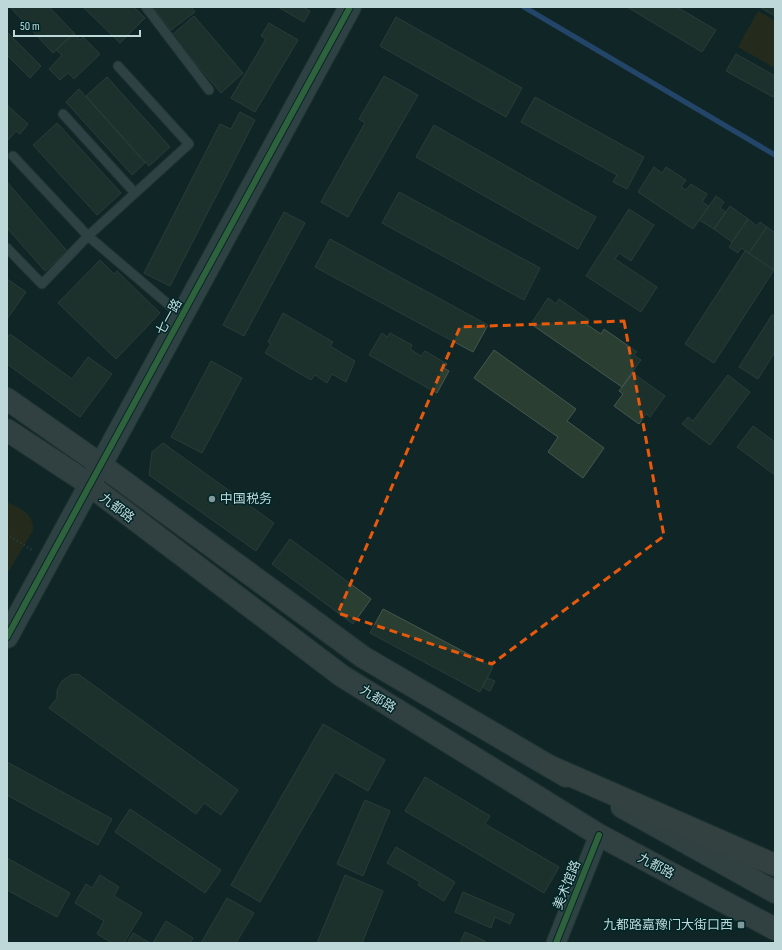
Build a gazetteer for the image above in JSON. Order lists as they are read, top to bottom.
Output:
{
  "streets": {
    "main road": ["九都路"],
    "street": ["七一路", "美术馆路"]
  },
  "crossings": [
    ["七一路", "九都路"],
    ["九都路", "美术馆路"]
  ],
  "places": {
    "other": ["中国税务"],
    "transit": ["九都路嘉豫门大街口西"]
  },
  "scale_bar": "50 m"
}
